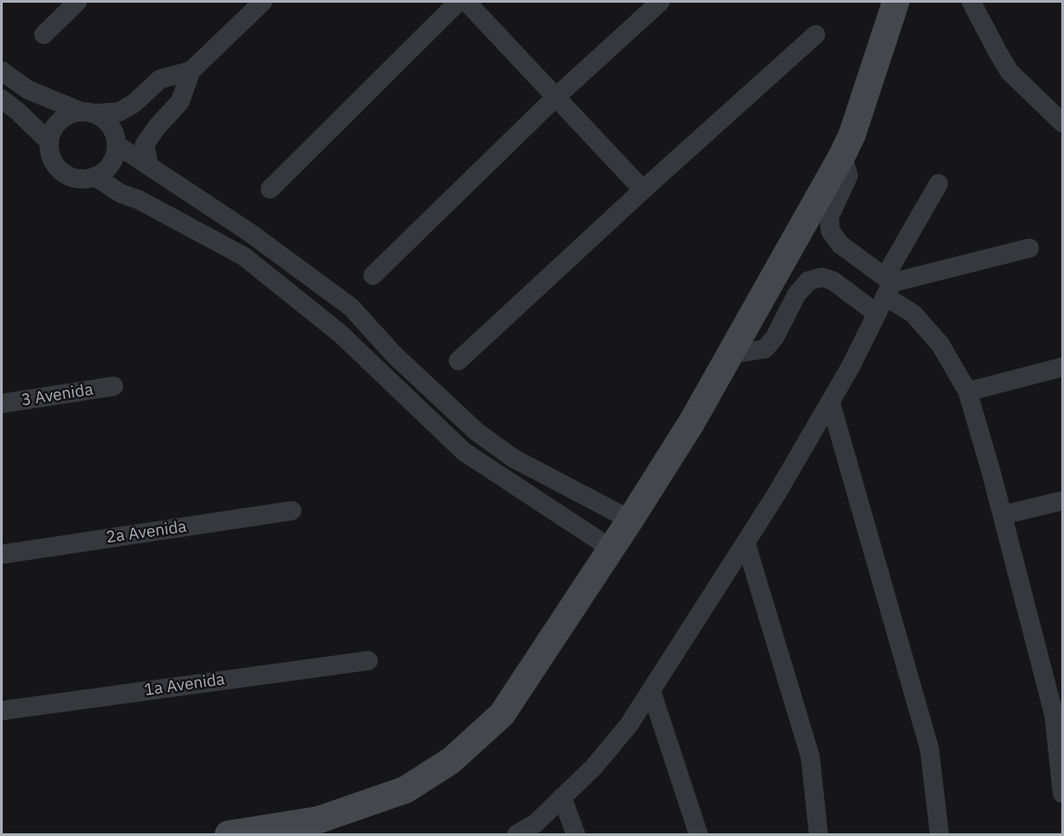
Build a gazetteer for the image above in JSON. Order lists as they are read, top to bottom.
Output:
{
  "streets": {
    "street": ["3 Avenida", "2a Avenida", "1a Avenida"]
  }
}
